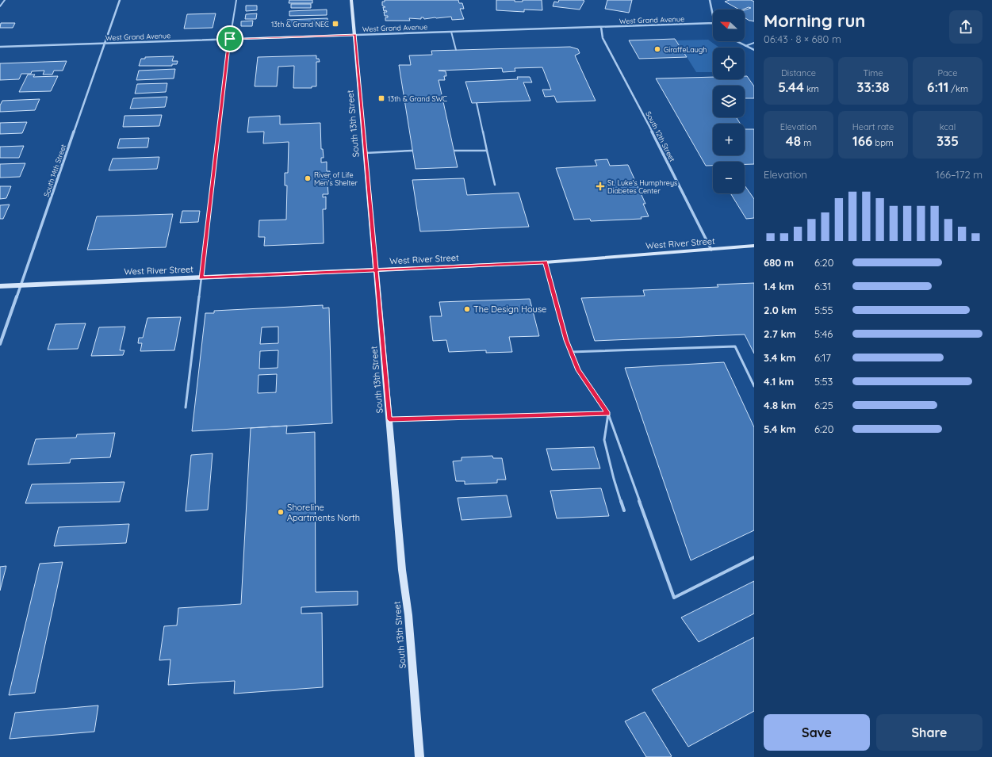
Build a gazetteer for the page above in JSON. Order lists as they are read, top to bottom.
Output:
{
  "streets": {
    "street": [
      "West Grand Avenue",
      "South 13th Street",
      "South 12th Street",
      "South 14th Street",
      "West River Street"
    ]
  },
  "crossings": [
    ["West Grand Avenue", "South 13th Street"],
    ["West Grand Avenue", "South 12th Street"],
    ["West Grand Avenue", "South 14th Street"],
    ["South 13th Street", "West River Street"],
    ["South 12th Street", "West River Street"],
    ["South 14th Street", "West River Street"]
  ],
  "places": {
    "transit": ["13th & Grand NEC", "13th & Grand SWC"],
    "other": [
      "GiraffeLaugh",
      "River of Life Men's Shelter",
      "The Design House",
      "Shoreline Apartments North"
    ],
    "health": ["St. Luke's Humphreys Diabetes Center"]
  },
  "north": "left",
  "page": {
    "heading": ["Morning run", "06:43 · 8 × 680 m"],
    "map_buttons": ["+", "−"],
    "stats": [
      ["Distance", "5.44 km"],
      ["Time", "33:38"],
      ["Pace", "6:11 /km"],
      ["Elevation", "48 m"],
      ["Heart rate", "166 bpm"],
      ["kcal", "335"]
    ],
    "chart": ["Elevation", "166–172 m"],
    "list": [
      {
        "name": "680 m",
        "note": "6:20"
      },
      {
        "name": "1.4 km",
        "note": "6:31"
      },
      {
        "name": "2.0 km",
        "note": "5:55"
      },
      {
        "name": "2.7 km",
        "note": "5:46"
      },
      {
        "name": "3.4 km",
        "note": "6:17"
      },
      {
        "name": "4.1 km",
        "note": "5:53"
      },
      {
        "name": "4.8 km",
        "note": "6:25"
      },
      {
        "name": "5.4 km",
        "note": "6:20"
      }
    ],
    "buttons": ["Save", "Share"]
  }
}
